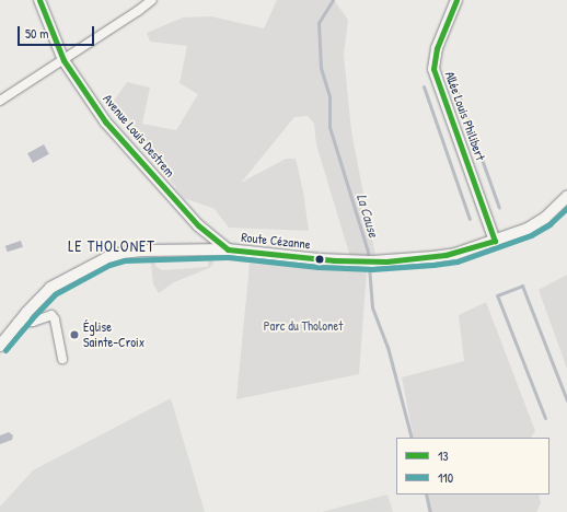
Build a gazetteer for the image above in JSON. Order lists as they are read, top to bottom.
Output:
{
  "streets": {
    "street": ["Allée Louis Philibert", "Avenue Louis Destrem", "Route Cézanne"]
  },
  "crossings": [
    ["Allée Louis Philibert", "Route Cézanne"],
    ["Avenue Louis Destrem", "Route Cézanne"]
  ],
  "districts": ["LE THOLONET"],
  "water": ["La Cause"],
  "parks": ["Parc du Tholonet"],
  "places": ["Église Sainte-Croix"],
  "lines": ["transit line 13", "transit line 110"],
  "legend": ["13", "110"],
  "scale_bar": "50 m"
}
